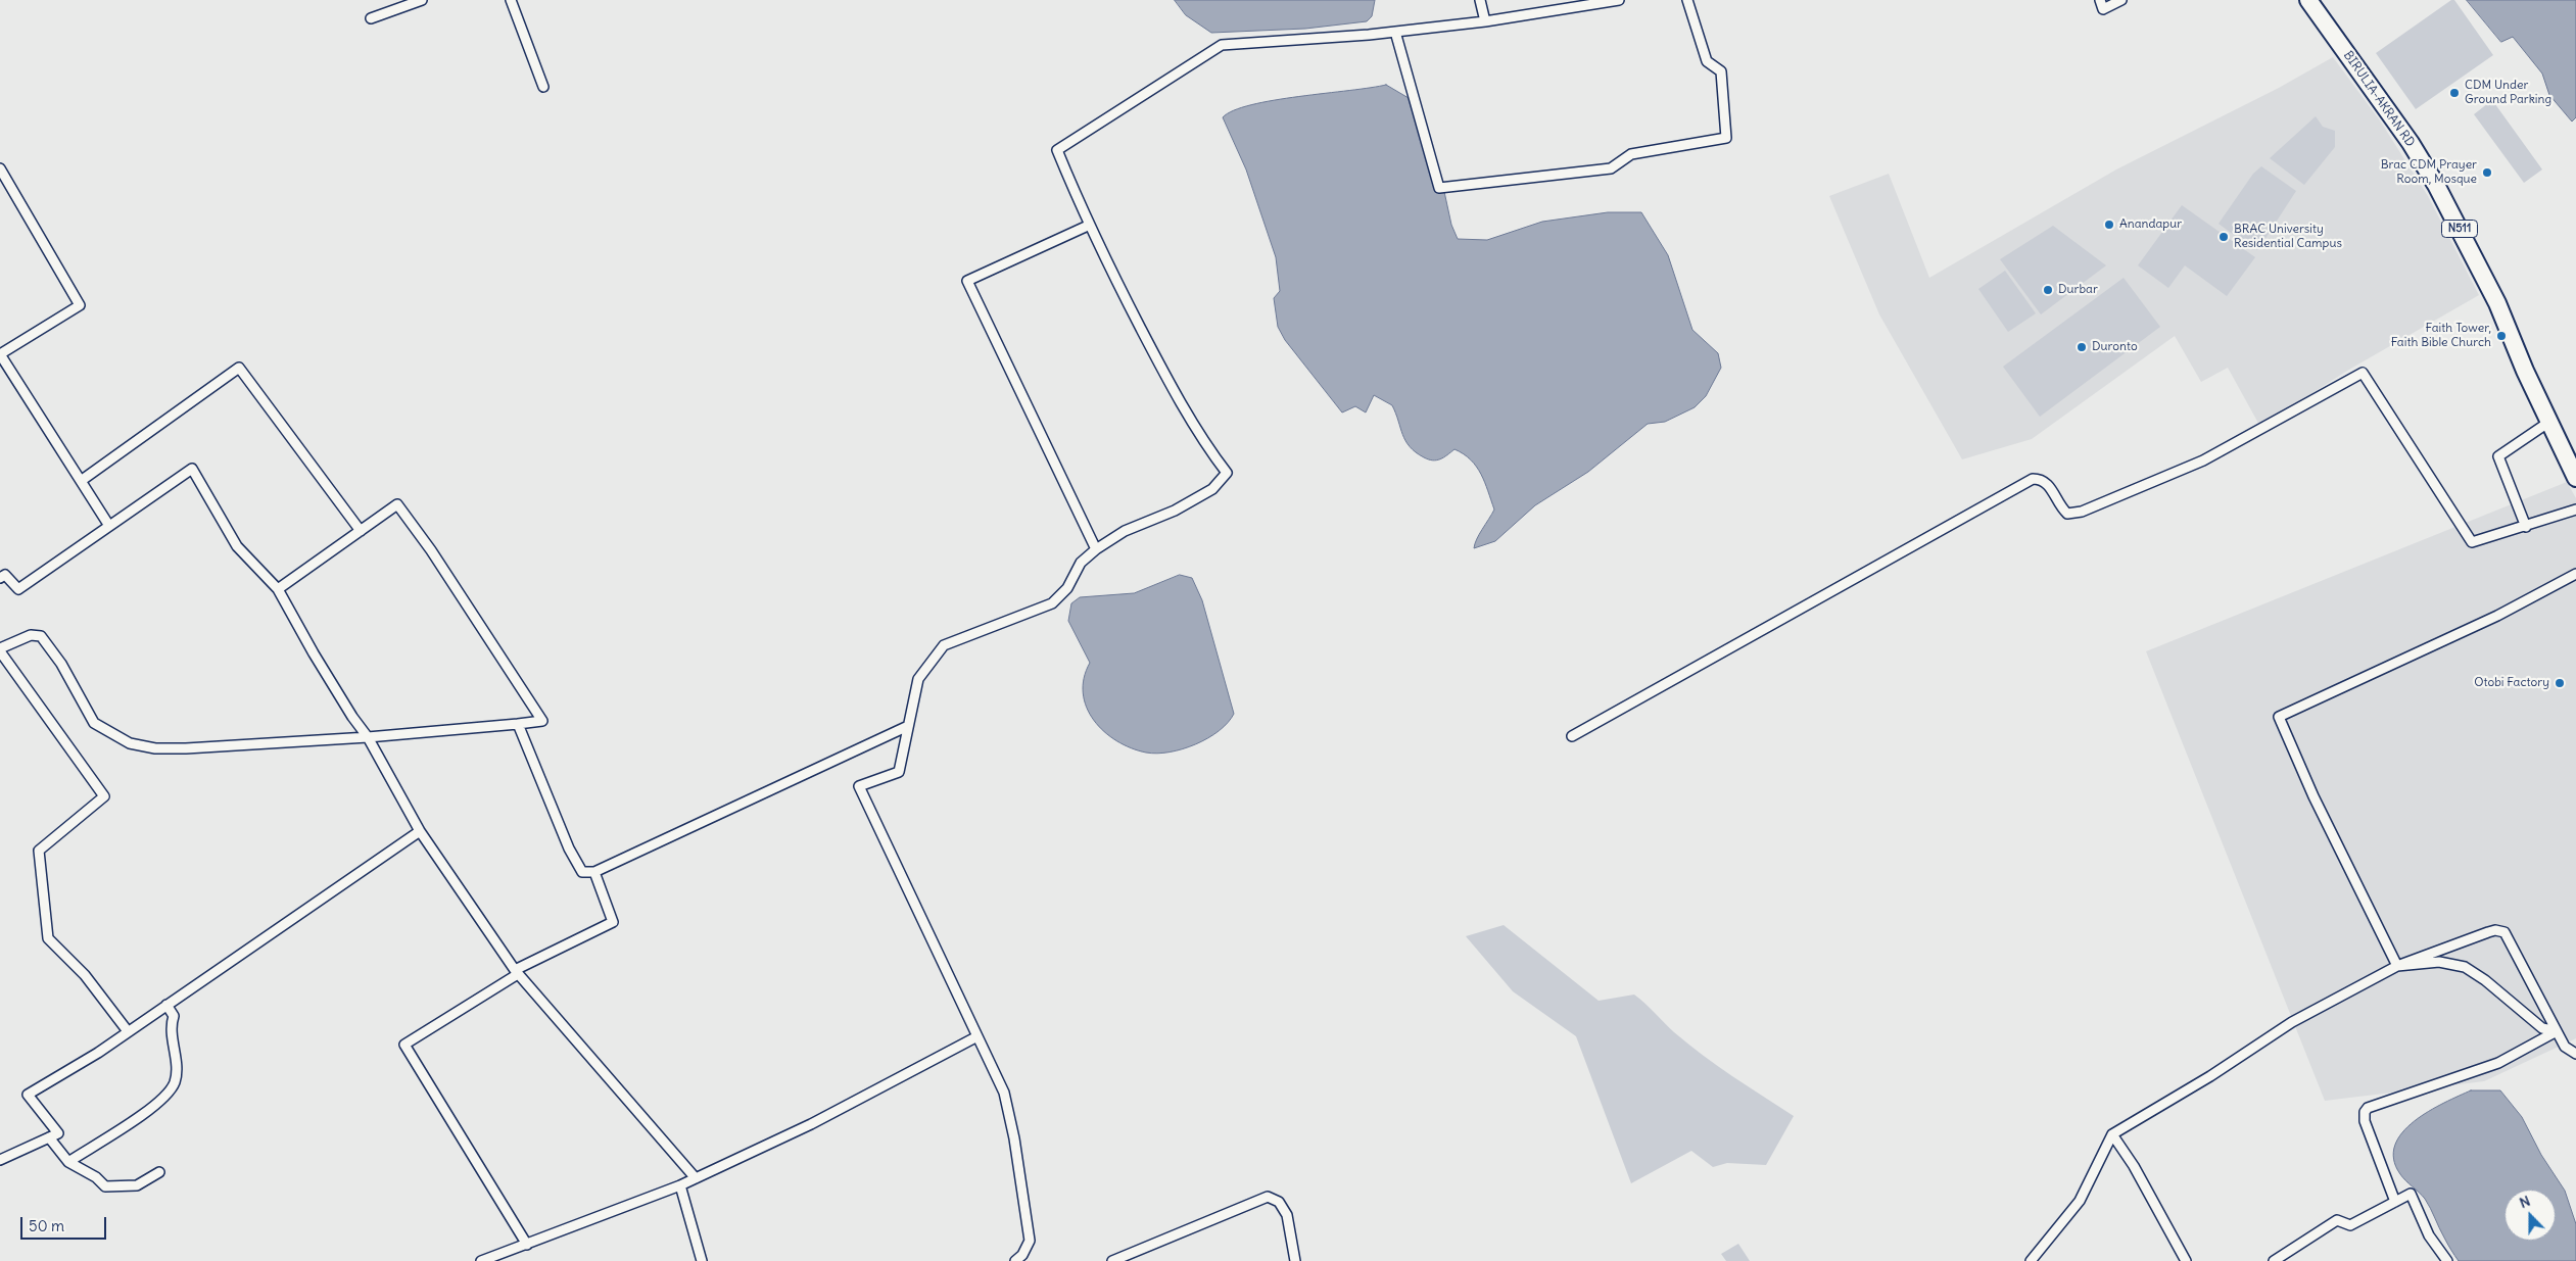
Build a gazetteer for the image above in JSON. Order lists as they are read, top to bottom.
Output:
{
  "streets": {
    "highway": ["BIRULIA-AKRAN RD", "N511"]
  },
  "places": [
    "CDM Under Ground Parking",
    "Brac CDM Prayer Room, Mosque",
    "Anandapur",
    "BRAC University Residential Campus",
    "Durbar",
    "Faith Tower, Faith Bible Church",
    "Duronto",
    "Otobi Factory"
  ],
  "scale_bar": "50 m",
  "north": "top"
}
